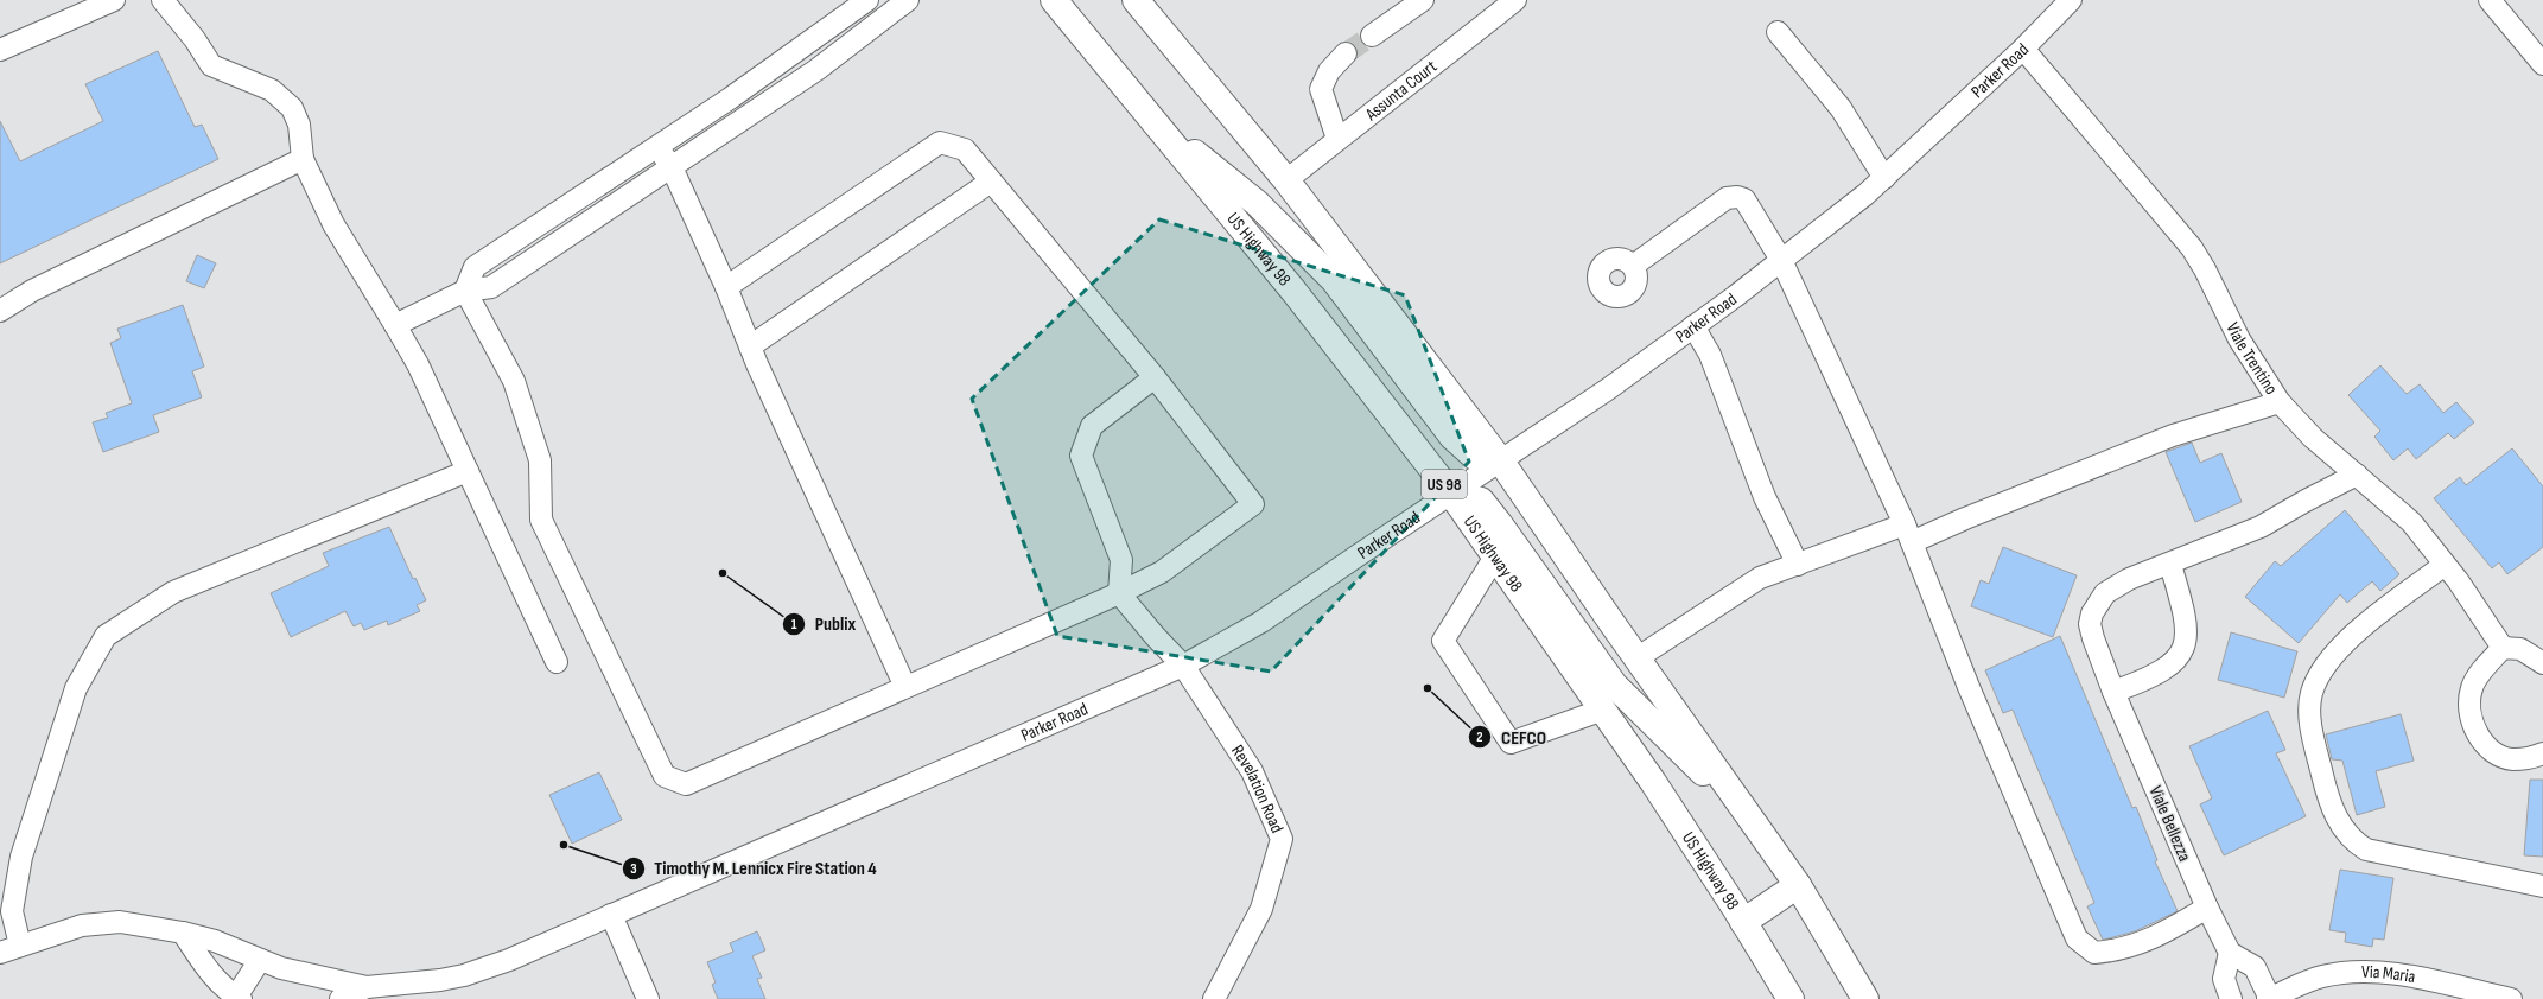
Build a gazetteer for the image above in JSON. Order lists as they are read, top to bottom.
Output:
{
  "streets": {
    "main road": ["US Highway 98", "US 98"],
    "street": [
      "Parker Road",
      "Assunta Court",
      "Viale Trentino",
      "Revelation Road",
      "Viale Bellezza",
      "Via Maria"
    ]
  },
  "crossings": [
    ["Parker Road", "US Highway 98"],
    ["Parker Road", "Viale Trentino"],
    ["Parker Road", "Revelation Road"],
    ["Viale Trentino", "Viale Bellezza"]
  ],
  "places": ["Publix", "CEFCO", "Timothy M. Lennicx Fire Station 4"]
}
